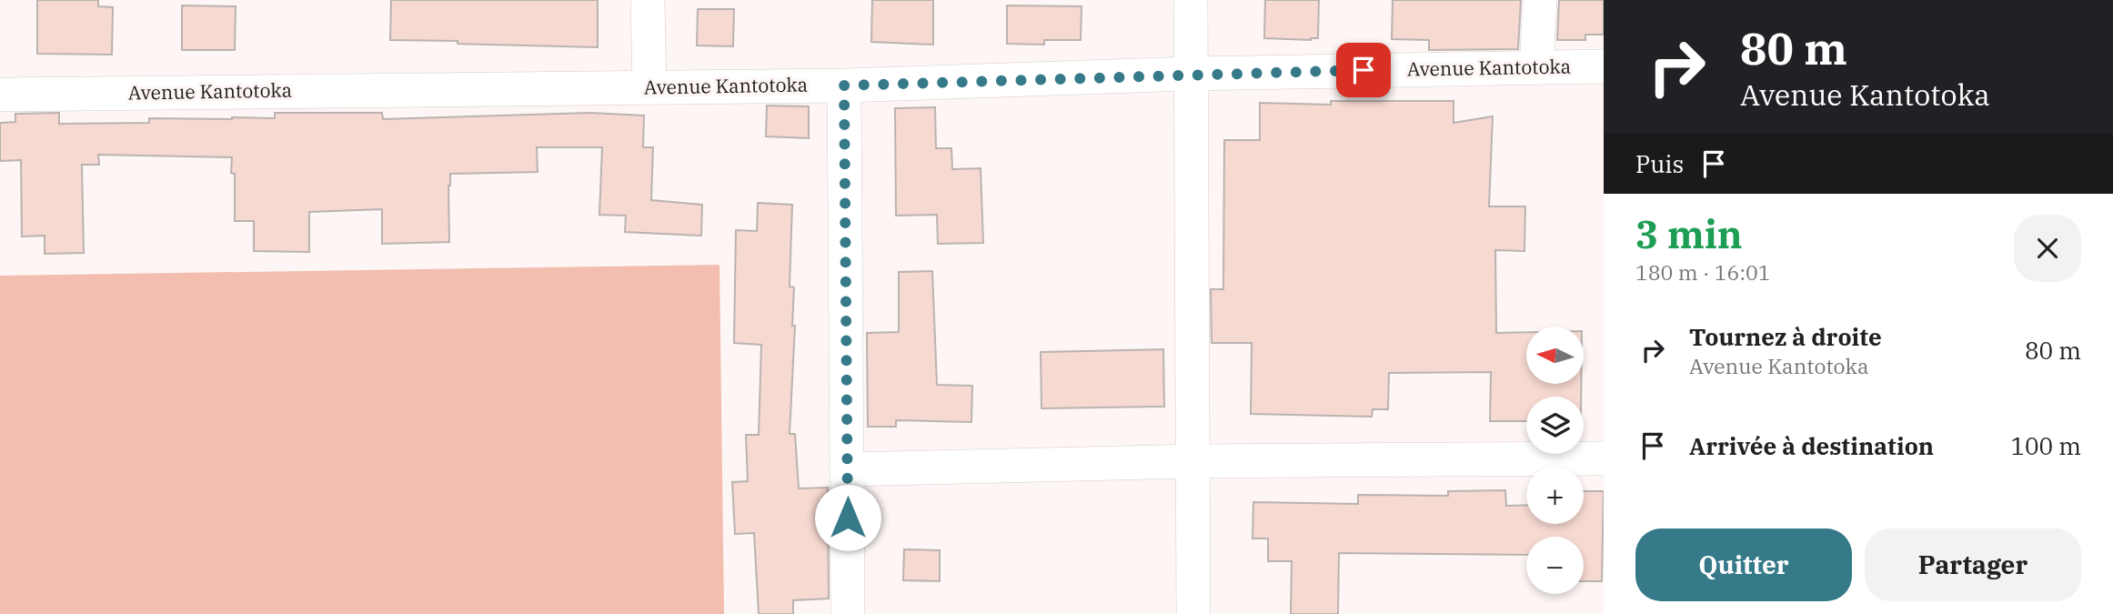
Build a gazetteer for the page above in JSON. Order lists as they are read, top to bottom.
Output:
{
  "streets": {
    "street": ["Avenue Kantotoka"]
  },
  "north": "left",
  "page": {
    "turn": ["80 m", "Avenue Kantotoka"],
    "then": "Puis",
    "heading": ["3 min", "180 m · 16:01"],
    "list": [
      {
        "name": "Tournez à droite",
        "note": "Avenue Kantotoka",
        "value": "80 m"
      },
      {
        "name": "Arrivée à destination",
        "value": "100 m"
      }
    ],
    "map_buttons": ["+", "−"],
    "buttons": ["Quitter", "Partager"]
  }
}
